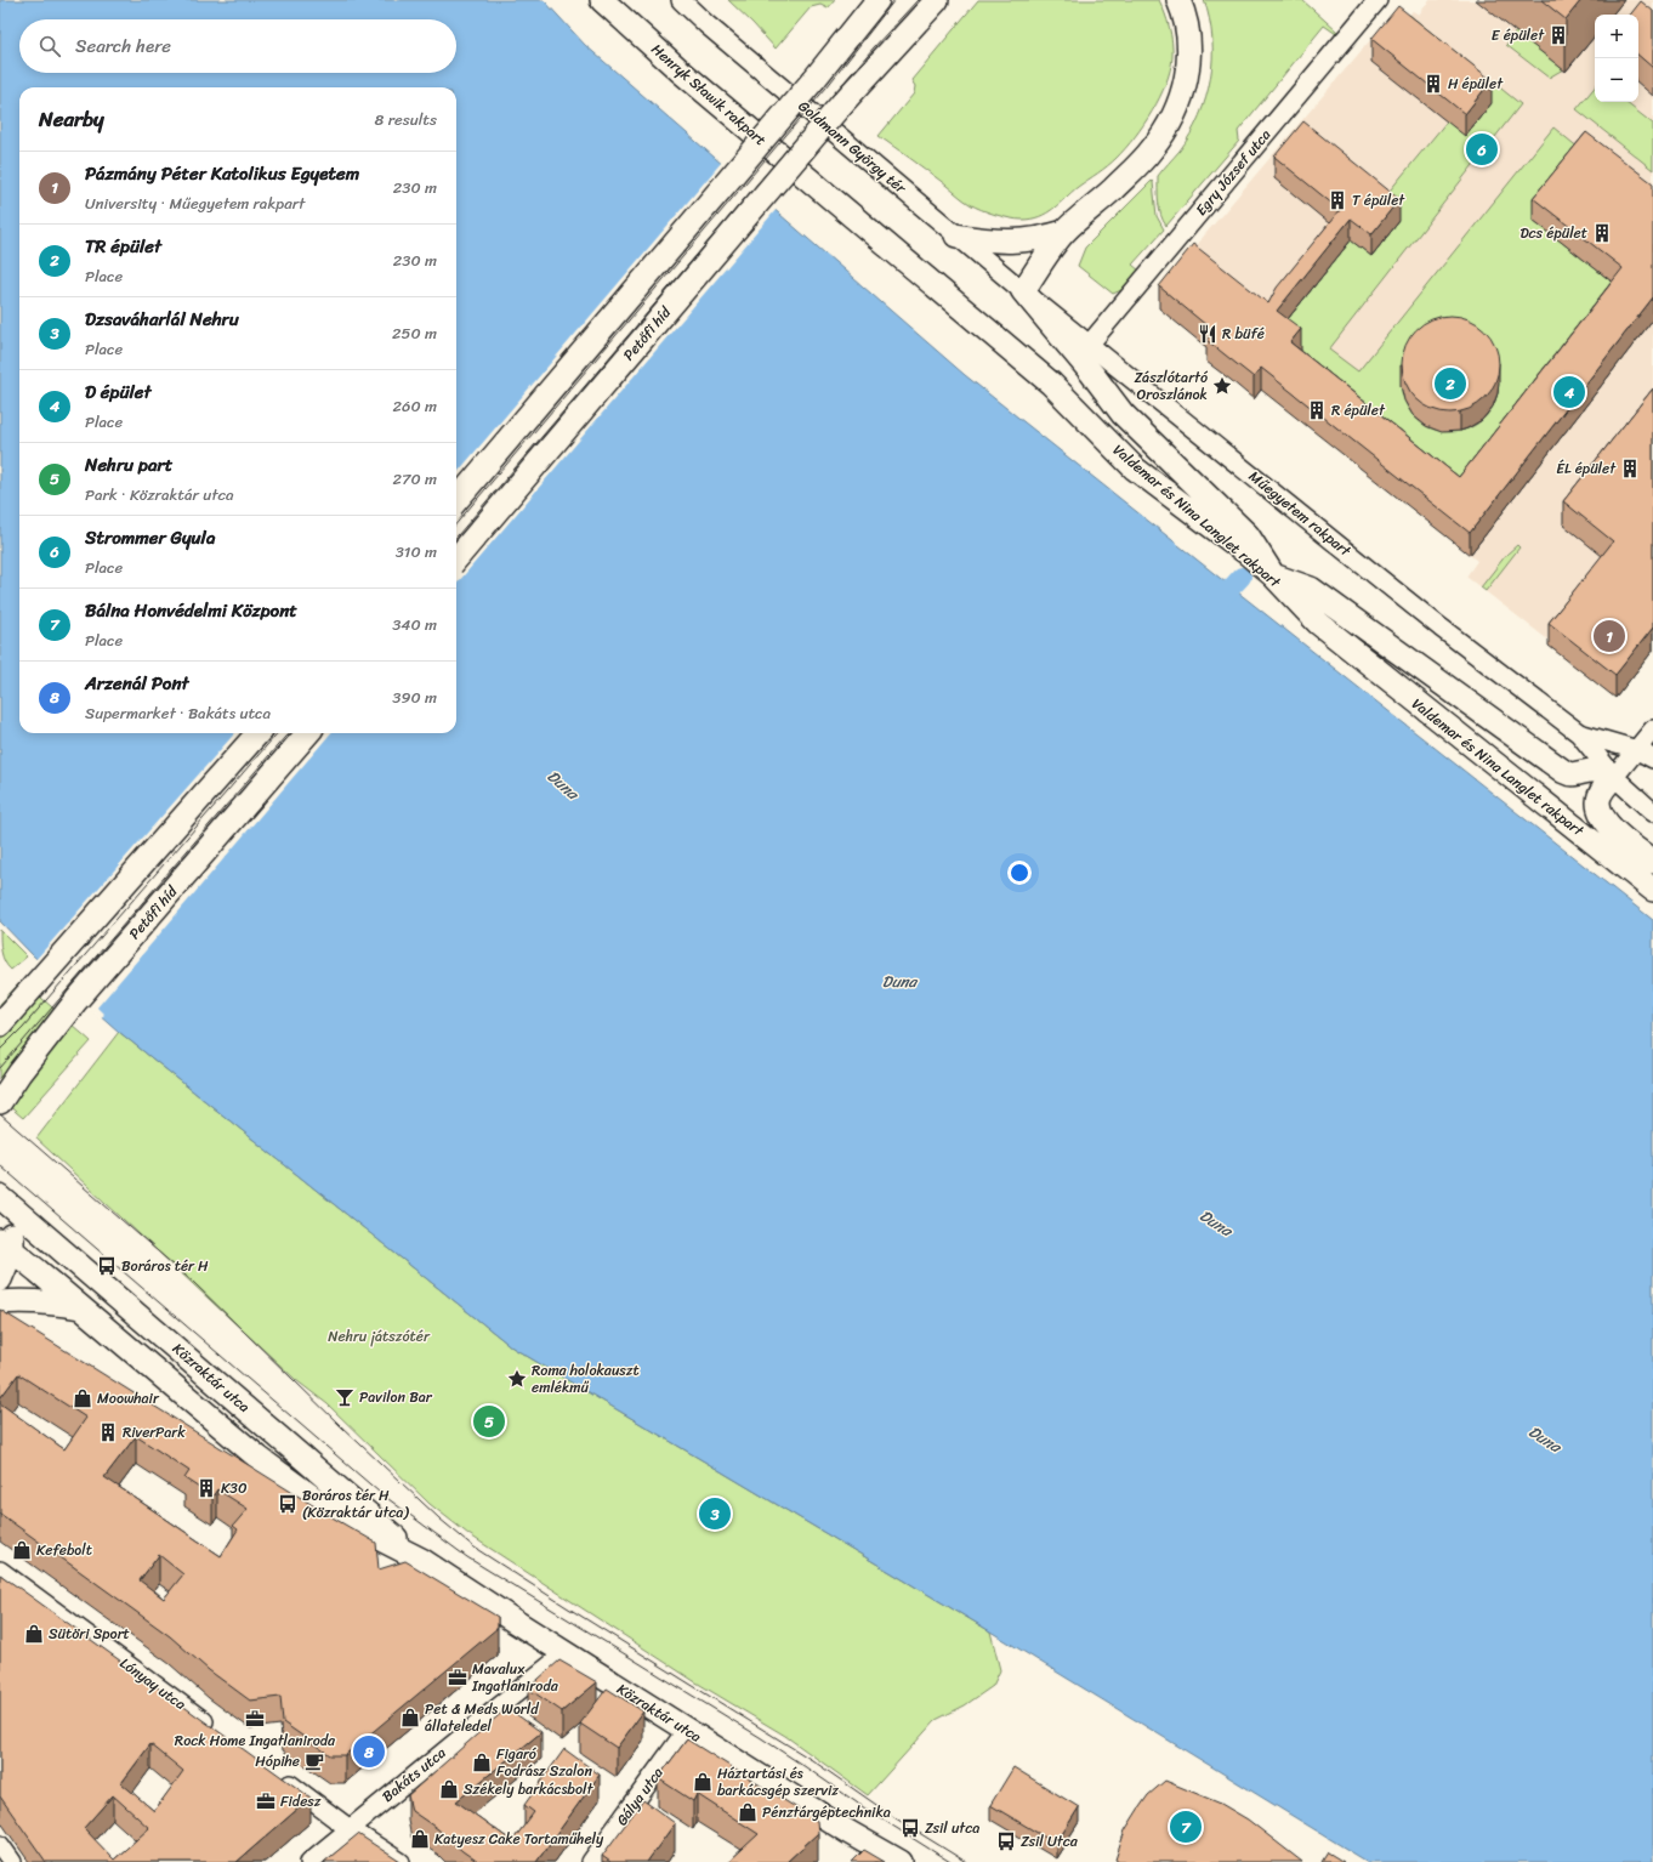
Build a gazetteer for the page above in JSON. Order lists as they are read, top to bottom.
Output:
{
  "streets": {
    "main road": [
      "Henryk Sławik rakpart",
      "Petőfi híd",
      "Valdemar és Nina Langlet rakpart",
      "Közraktár utca"
    ],
    "street": [
      "Goldmann György tér",
      "Egry József utca",
      "Műegyetem rakpart",
      "Lónyay utca",
      "Bakáts utca",
      "Gálya utca"
    ]
  },
  "crossings": [
    ["Henryk Sławik rakpart", "Valdemar és Nina Langlet rakpart"],
    ["Goldmann György tér", "Műegyetem rakpart"],
    ["Egry József utca", "Műegyetem rakpart"],
    ["Közraktár utca", "Bakáts utca"],
    ["Közraktár utca", "Gálya utca"]
  ],
  "water": ["Duna"],
  "parks": ["Nehru játszótér"],
  "places": {
    "building": [
      "E épület",
      "H épület",
      "T épület",
      "Dcs épület",
      "R épület",
      "ÉL épület",
      "RiverPark",
      "K30"
    ],
    "restaurant": ["R büfé"],
    "place": ["Zászlótartó Oroszlánok", "Roma holokauszt emlékmű"],
    "bus stop": [
      "Boráros tér H",
      "Boráros tér H (Közraktár utca)",
      "Zsil utca",
      "Zsil Utca"
    ],
    "bar": ["Pavilon Bar"],
    "shop": [
      "Moowhair",
      "Kefebolt",
      "Sütöri Sport",
      "Pet & Meds World állateledel",
      "Figaró Fodrász Szalon",
      "Háztartási és barkácsgép szerviz",
      "Székely barkácsbolt",
      "Pénztárgéptechnika",
      "Katyesz Cake Tortaműhely"
    ],
    "office": ["Mavalux Ingatlaniroda", "Rock Home Ingatlaniroda", "Fidesz"],
    "cafe": ["Hópihe"]
  },
  "page": {
    "map_buttons": ["+", "−"],
    "search": "Search here",
    "heading": ["Nearby", "8 results"],
    "pins": [
      "6",
      "2",
      "4",
      "1",
      "5",
      "3",
      "8",
      "7"
    ],
    "list": [
      {
        "mark": "1",
        "name": "Pázmány Péter Katolikus Egyetem",
        "note": "University · Műegyetem rakpart",
        "value": "230 m"
      },
      {
        "mark": "2",
        "name": "TR épület",
        "note": "Place",
        "value": "230 m"
      },
      {
        "mark": "3",
        "name": "Dzsaváharlál Nehru",
        "note": "Place",
        "value": "250 m"
      },
      {
        "mark": "4",
        "name": "D épület",
        "note": "Place",
        "value": "260 m"
      },
      {
        "mark": "5",
        "name": "Nehru part",
        "note": "Park · Közraktár utca",
        "value": "270 m"
      },
      {
        "mark": "6",
        "name": "Strommer Gyula",
        "note": "Place",
        "value": "310 m"
      },
      {
        "mark": "7",
        "name": "Bálna Honvédelmi Központ",
        "note": "Place",
        "value": "340 m"
      },
      {
        "mark": "8",
        "name": "Arzenál Pont",
        "note": "Supermarket · Bakáts utca",
        "value": "390 m"
      }
    ]
  }
}
